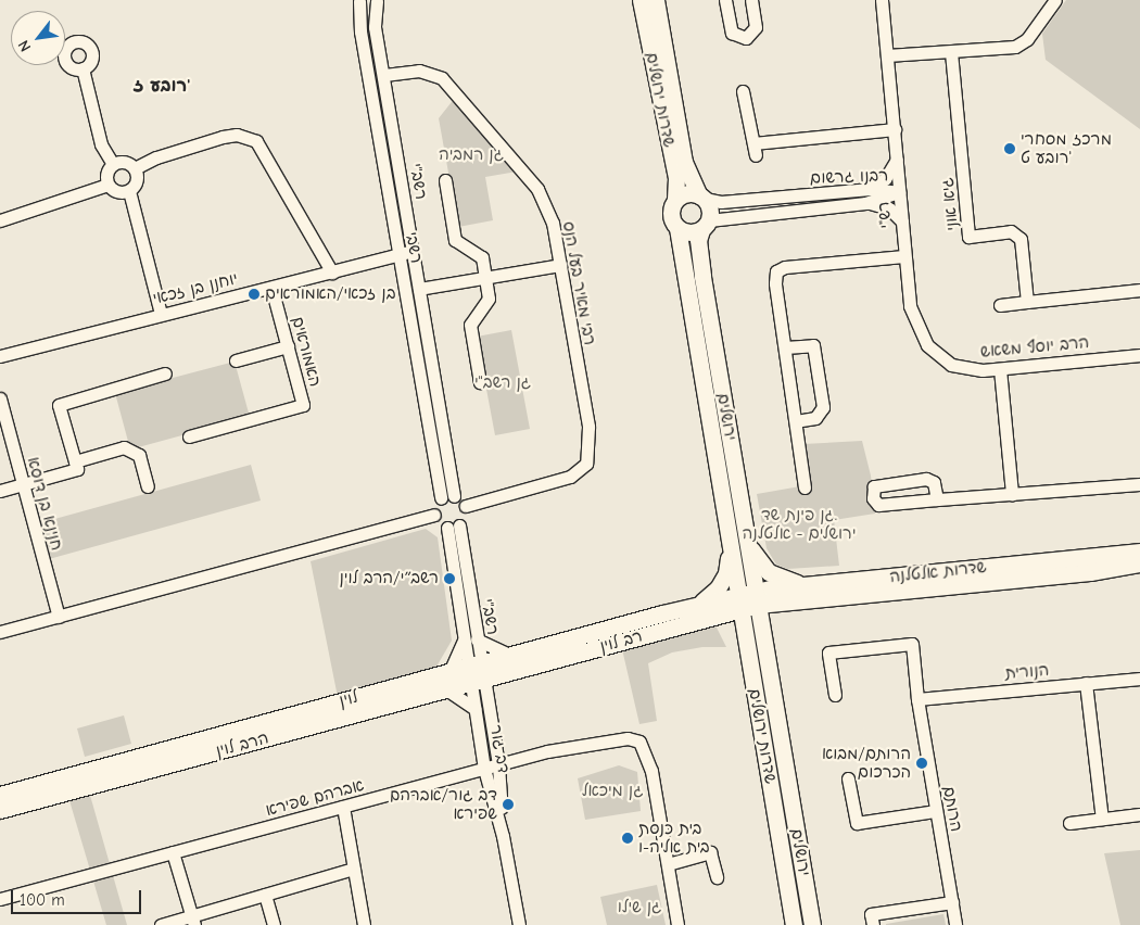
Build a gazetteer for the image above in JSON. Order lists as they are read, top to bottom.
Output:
{
  "streets": {
    "main road": [
      "שדרות ירושלים",
      "ירושלים",
      "שדרות אלטלנה",
      "רב לוין",
      "לוין",
      "הרב לוין"
    ],
    "street": [
      "רבנו גרשום",
      "רשב\"י",
      "גיא אוני",
      "רש\"י",
      "רשבי",
      "רבי מאיר בעל הנס",
      "יוחנן בן זכאי",
      "הרב יוסף משאש",
      "האמוראים",
      "חנינא בן דוסא",
      "הנורית",
      "דב גור",
      "אברהם שפירא",
      "הרותם"
    ]
  },
  "crossings": [
    ["שדרות ירושלים", "רבנו גרשום"],
    ["שדרות ירושלים", "ירושלים"],
    ["שדרות ירושלים", "שדרות אלטלנה"],
    ["רבנו גרשום", "רש\"י"],
    ["רבנו גרשום", "ירושלים"],
    ["רשב\"י", "רשבי"],
    ["רשב\"י", "רבי מאיר בעל הנס"],
    ["רשב\"י", "יוחנן בן זכאי"],
    ["רש\"י", "הרב יוסף משאש"],
    ["רשבי", "רבי מאיר בעל הנס"],
    ["רשבי", "יוחנן בן זכאי"],
    ["יוחנן בן זכאי", "האמוראים"],
    ["ירושלים", "שדרות אלטלנה"],
    ["שדרות אלטלנה", "רב לוין"],
    ["שדרות אלטלנה", "לוין"],
    ["רב לוין", "לוין"],
    ["רב לוין", "הרב לוין"],
    ["רב לוין", "דב גור"],
    ["הנורית", "הרותם"],
    ["לוין", "הרב לוין"],
    ["לוין", "דב גור"],
    ["הרב לוין", "דב גור"],
    ["דב גור", "אברהם שפירא"]
  ],
  "districts": ["רובע ז'"],
  "parks": [
    "גן רמביה",
    "גן רשב\"י",
    "גן פינת שד. ירושלים - אלטלנה",
    "גן מיכאל",
    "גן שילו"
  ],
  "places": [
    "מרכז מסחרי רובע ט'",
    "בן זכאי/האמוראים",
    "רשב״י/הרב לוין",
    "הרותם/מבוא הכרכום",
    "דב גור/אברהם שפירא",
    "בית כנסת בית אליה-ו"
  ],
  "scale_bar": "100 m",
  "north": "bottom left"
}
